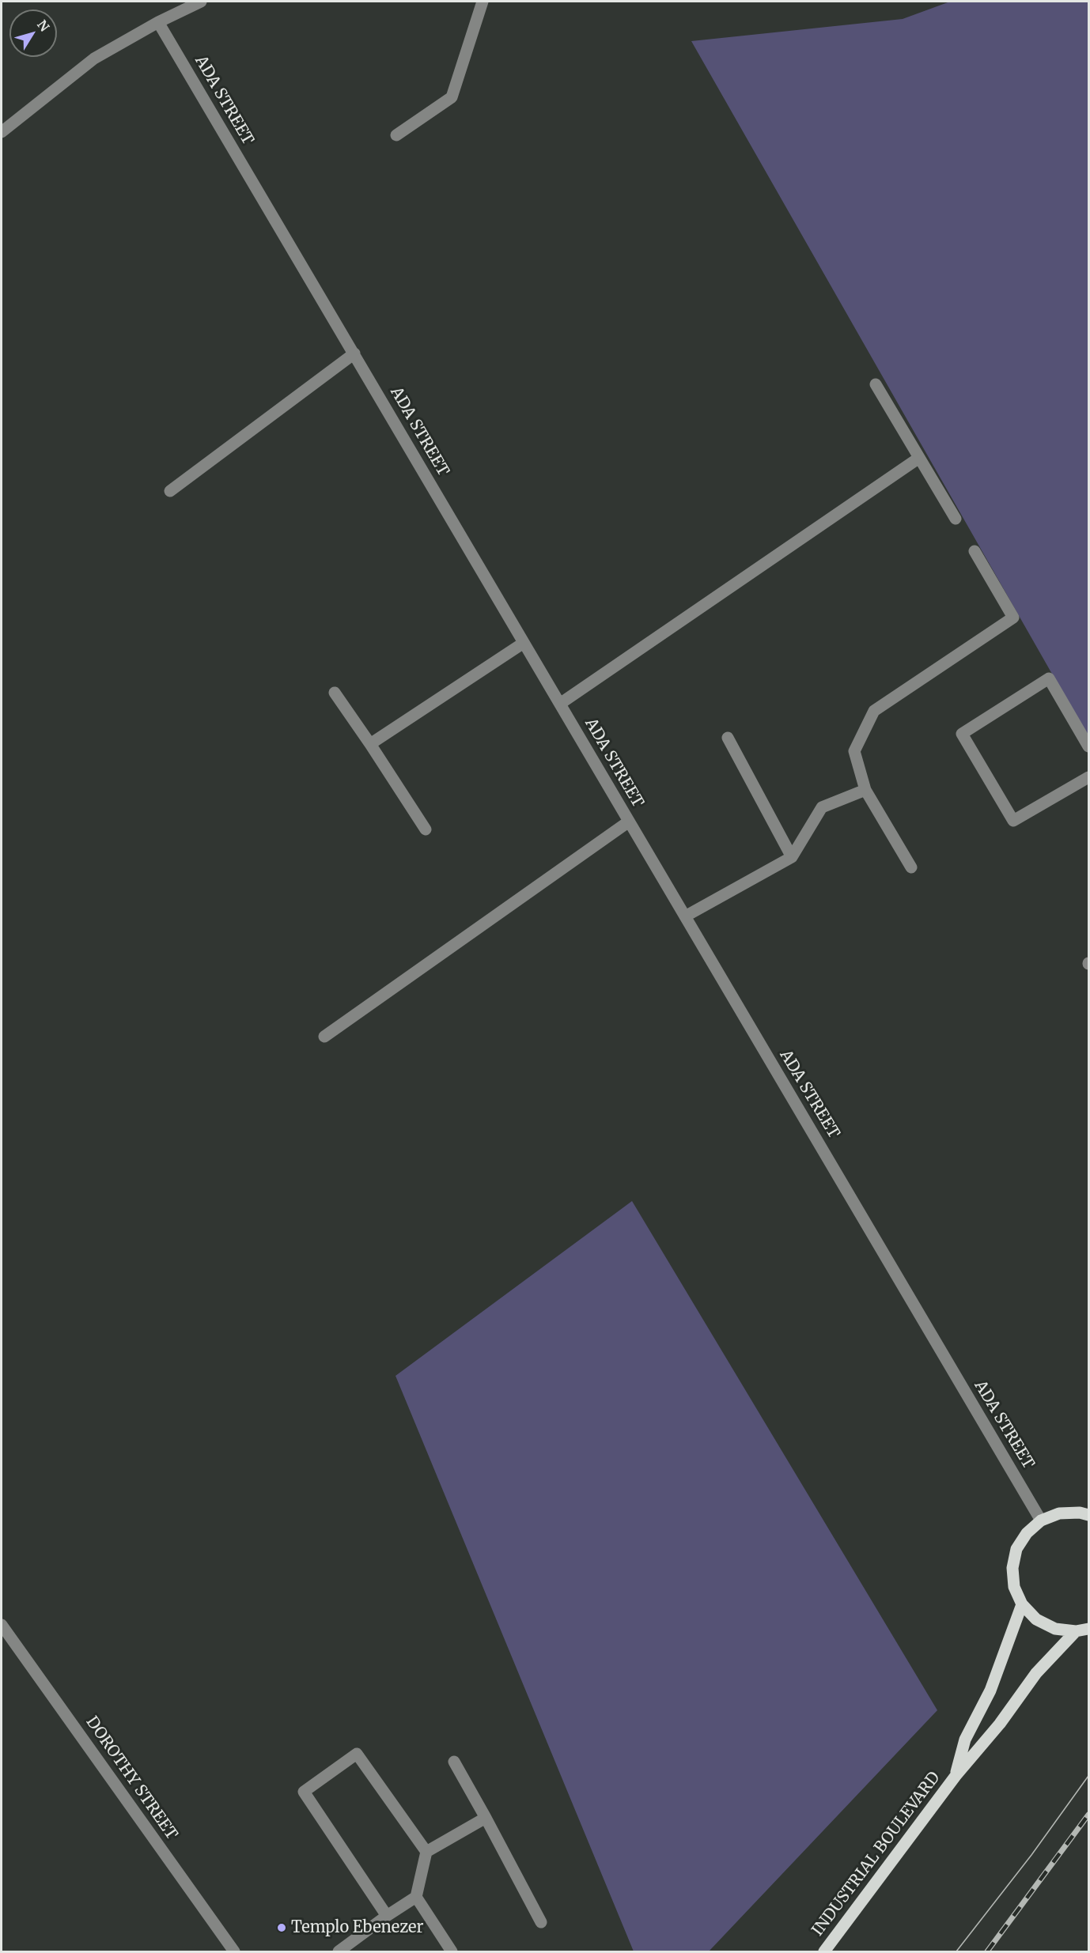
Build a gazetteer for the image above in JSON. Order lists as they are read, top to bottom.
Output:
{
  "streets": {
    "main road": ["INDUSTRIAL BOULEVARD"],
    "street": ["ADA STREET", "DOROTHY STREET"]
  },
  "places": ["Templo Ebenezer"],
  "north": "top right"
}
